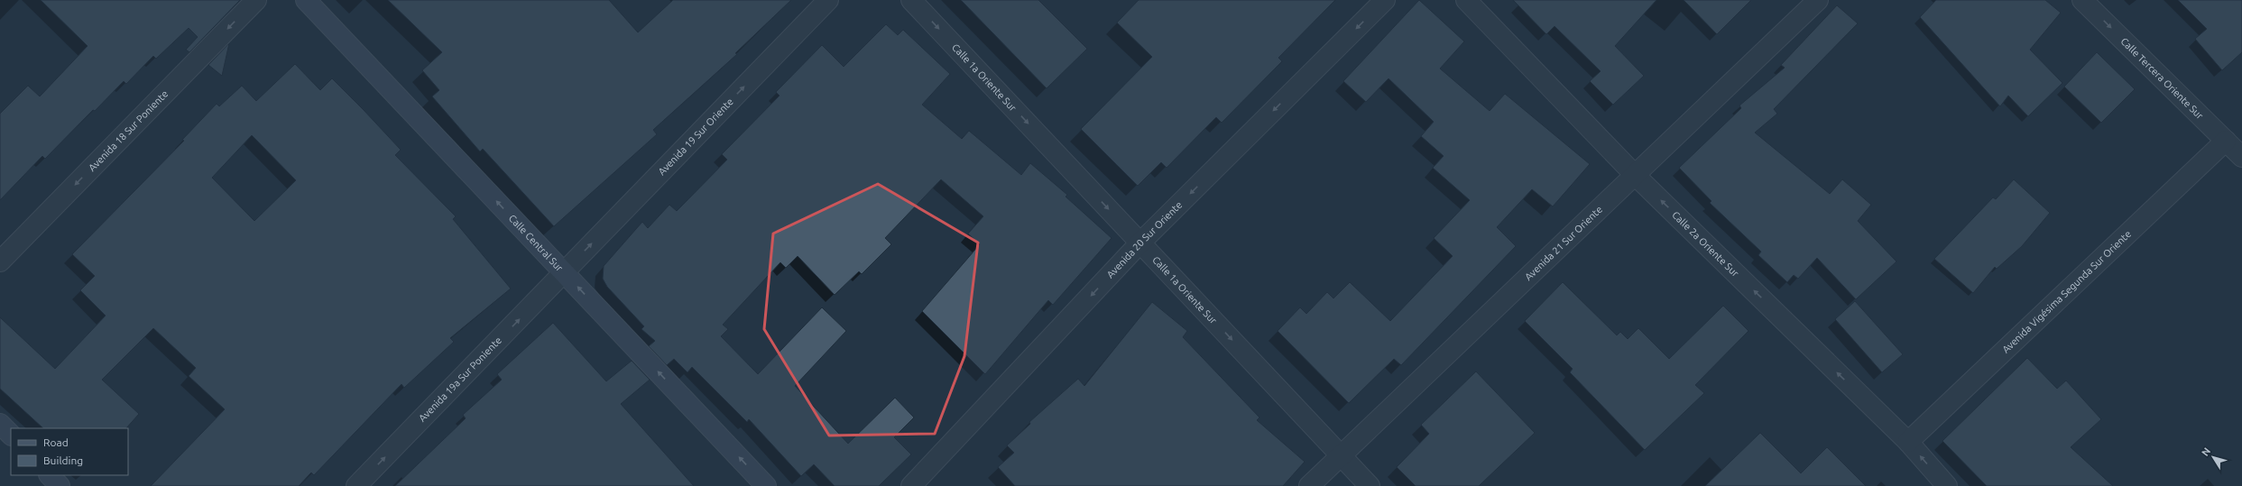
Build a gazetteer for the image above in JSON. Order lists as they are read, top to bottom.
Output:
{
  "streets": {
    "street": [
      "Calle 1a Oriente Sur",
      "Calle Tercera Oriente Sur",
      "Avenida 18 Sur Poniente",
      "Avenida 19 Sur Oriente",
      "Avenida 20 Sur Oriente",
      "Calle Central Sur",
      "Avenida 21 Sur Oriente",
      "Calle 2a Oriente Sur",
      "Avenida Vigésima Segunda Sur Oriente",
      "Avenida 19a Sur Poniente"
    ]
  },
  "crossings": [
    ["Calle 1a Oriente Sur", "Avenida 20 Sur Oriente"],
    ["Calle 1a Oriente Sur", "Avenida 21 Sur Oriente"],
    ["Calle Tercera Oriente Sur", "Avenida Vigésima Segunda Sur Oriente"],
    ["Avenida 19 Sur Oriente", "Calle Central Sur"],
    ["Avenida 19 Sur Oriente", "Avenida 19a Sur Poniente"],
    ["Calle Central Sur", "Avenida 19a Sur Poniente"],
    ["Avenida 21 Sur Oriente", "Calle 2a Oriente Sur"],
    ["Calle 2a Oriente Sur", "Avenida Vigésima Segunda Sur Oriente"]
  ],
  "one_way": [
    "Calle 1a Oriente Sur",
    "Calle Tercera Oriente Sur",
    "Avenida 18 Sur Poniente",
    "Avenida 19 Sur Oriente",
    "Avenida 20 Sur Oriente",
    "Calle Central Sur",
    "Calle 2a Oriente Sur",
    "Avenida 19a Sur Poniente"
  ],
  "legend": ["Road", "Building"],
  "north": "top left"
}
